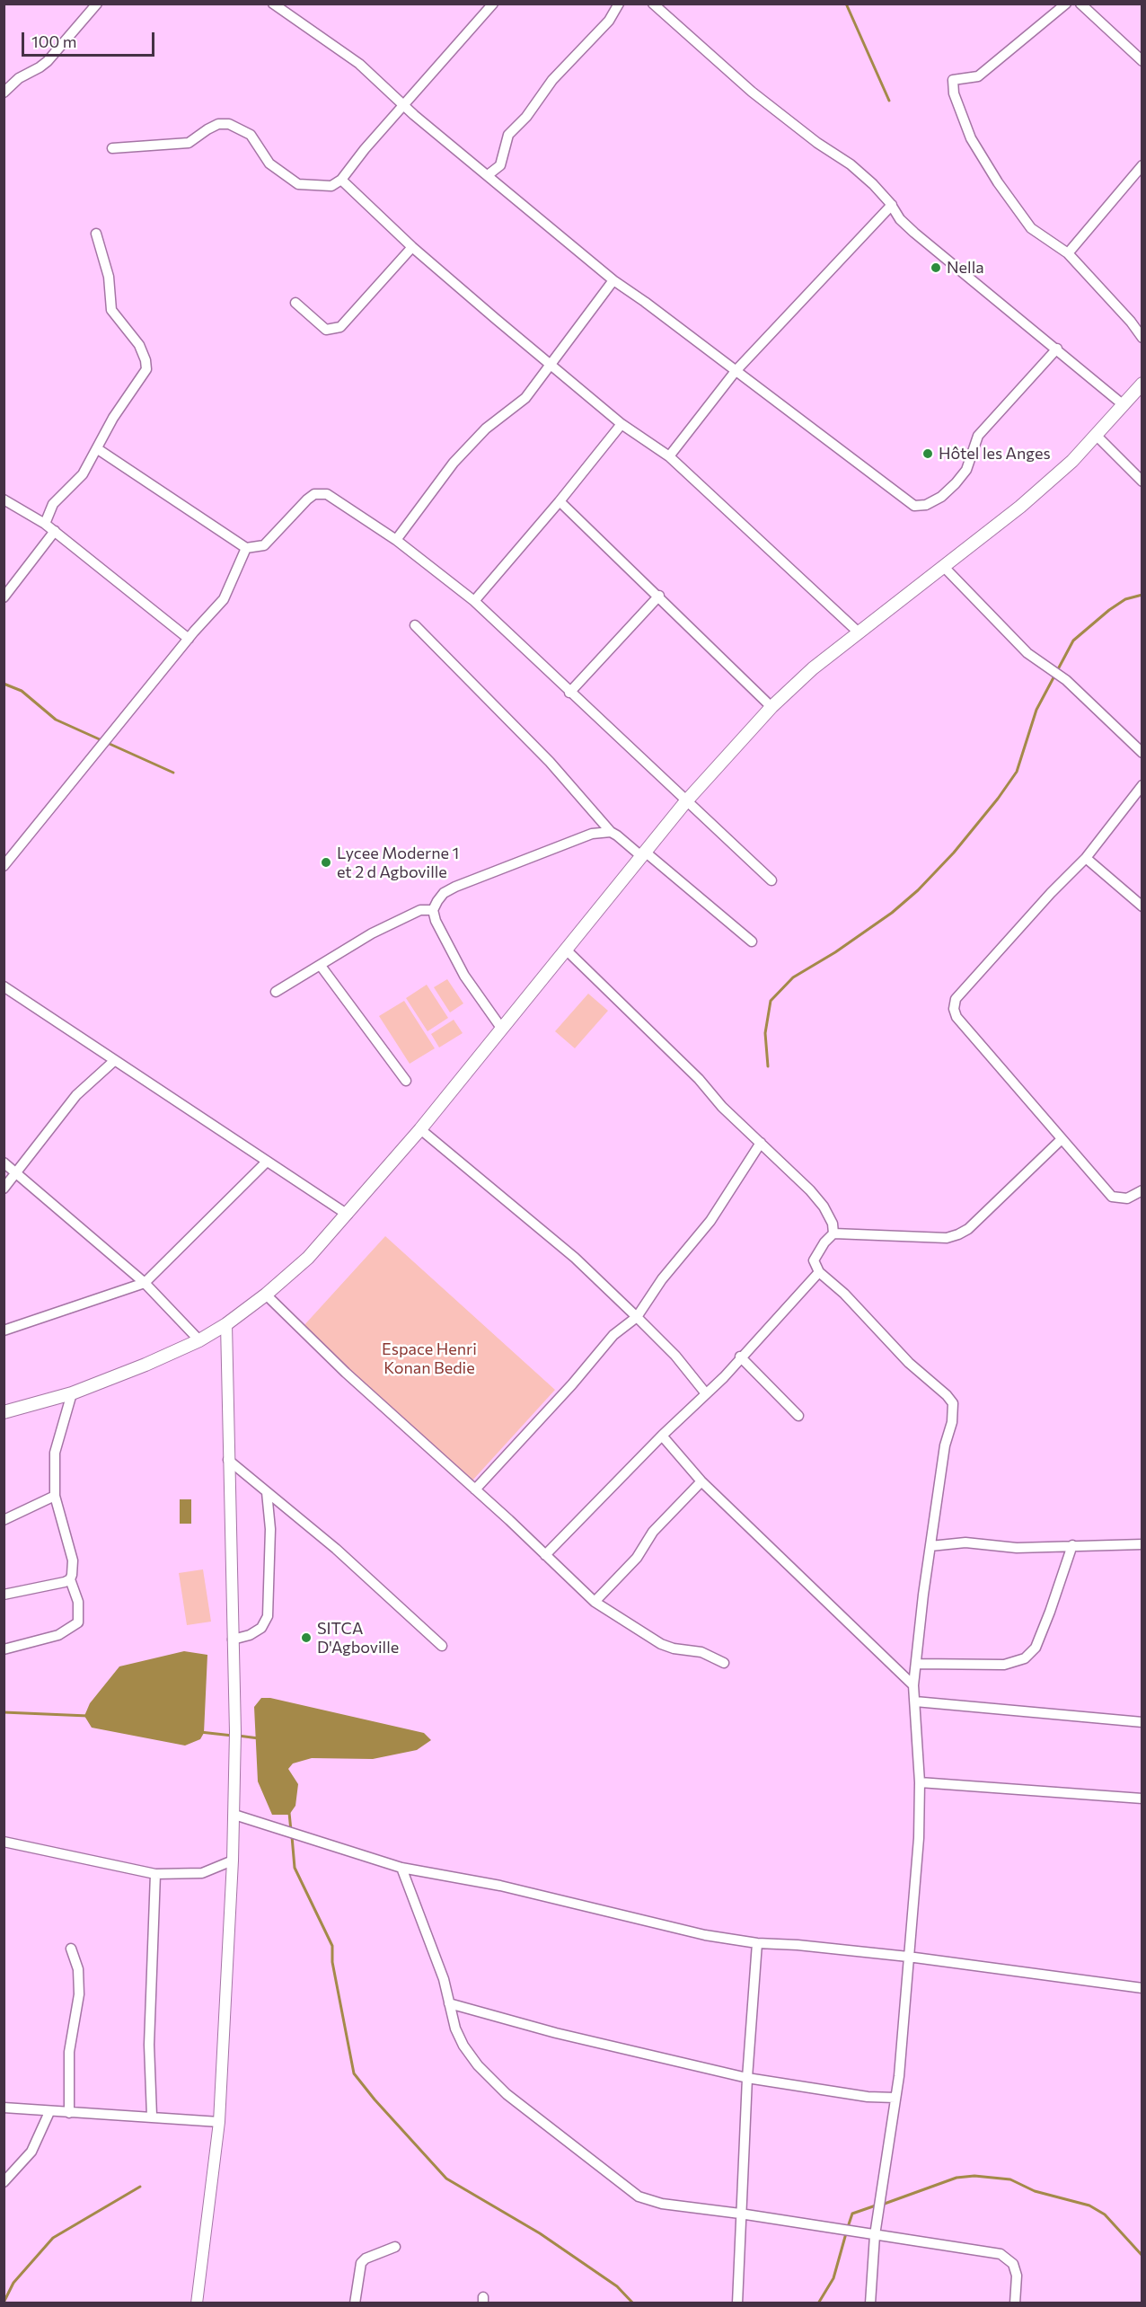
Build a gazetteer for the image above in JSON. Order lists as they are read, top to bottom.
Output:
{
  "parks": ["Espace Henri Konan Bedie"],
  "places": [
    "Nella",
    "Hôtel les Anges",
    "Lycee Moderne 1 et 2 d Agboville",
    "SITCA D'Agboville"
  ],
  "scale_bar": "100 m"
}
